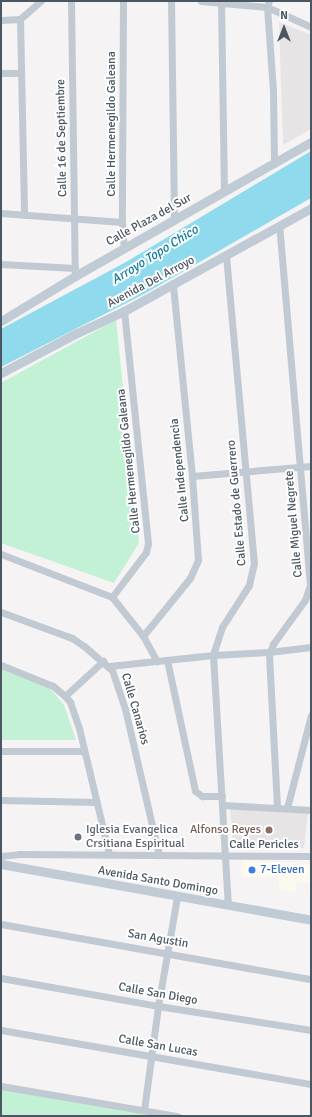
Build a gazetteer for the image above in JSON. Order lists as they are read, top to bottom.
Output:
{
  "streets": {
    "street": [
      "Calle Hermenegildo Galeana",
      "Calle 16 de Septiembre",
      "Calle Plaza del Sur",
      "Avenida Del Arroyo",
      "Calle Independencia",
      "Calle Estado de Guerrero",
      "Calle Miguel Negrete",
      "Calle Canarios",
      "Calle Pericles",
      "Avenida Santo Domingo",
      "San Agustin",
      "Calle San Diego",
      "Calle San Lucas"
    ]
  },
  "crossings": [
    ["Calle Hermenegildo Galeana", "Calle Plaza del Sur"],
    ["Calle Hermenegildo Galeana", "Avenida Del Arroyo"],
    ["Calle 16 de Septiembre", "Calle Plaza del Sur"],
    ["Avenida Del Arroyo", "Calle Independencia"],
    ["Avenida Del Arroyo", "Calle Estado de Guerrero"],
    ["Avenida Del Arroyo", "Calle Miguel Negrete"],
    ["Calle Estado de Guerrero", "Calle Pericles"],
    ["Calle Estado de Guerrero", "Avenida Santo Domingo"],
    ["Calle Canarios", "Calle Pericles"]
  ],
  "water": ["Arroyo Topo Chico"],
  "places": ["Alfonso Reyes", "Iglesia Evangelica Crsitiana Espiritual", "7-Eleven"],
  "north": "top"
}
